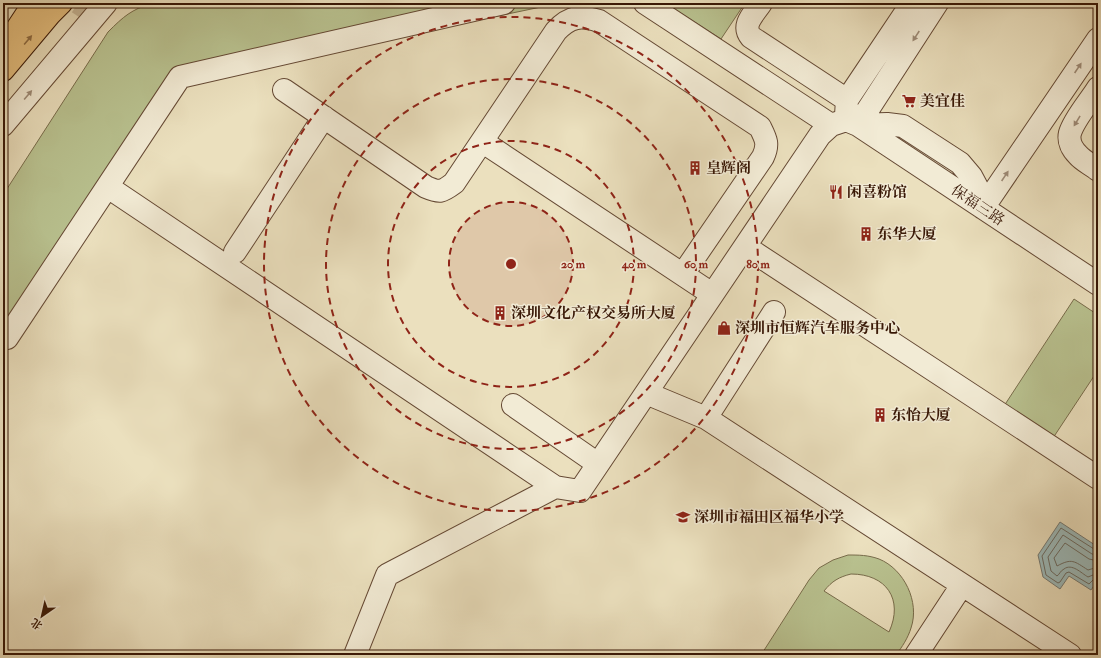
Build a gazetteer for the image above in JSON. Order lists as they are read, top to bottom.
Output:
{
  "streets": {
    "street": ["保福三路"]
  },
  "places": {
    "supermarket": ["美宜佳"],
    "building": [
      "皇辉阁",
      "东华大厦",
      "深圳文化产权交易所大厦",
      "东怡大厦"
    ],
    "restaurant": ["闲喜粉馆"],
    "shop": ["深圳市恒辉汽车服务中心"],
    "school or university": ["深圳市福田区福华小学"]
  },
  "north": "bottom left",
  "rings": [
    "20 m",
    "40 m",
    "60 m",
    "80 m"
  ]
}
